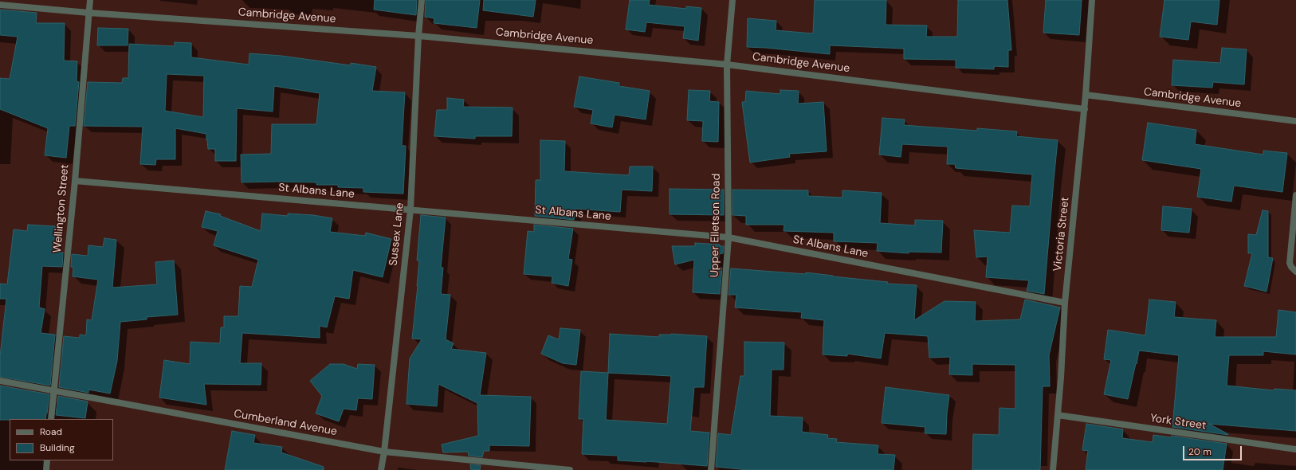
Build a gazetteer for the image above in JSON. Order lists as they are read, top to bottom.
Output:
{
  "streets": {
    "street": [
      "Cambridge Avenue",
      "St Albans Lane",
      "Wellington Street",
      "Upper Elletson Road",
      "Sussex Lane",
      "Victoria Street",
      "York Street",
      "Cumberland Avenue"
    ]
  },
  "crossings": [
    ["Cambridge Avenue", "Wellington Street"],
    ["Cambridge Avenue", "Upper Elletson Road"],
    ["Cambridge Avenue", "Sussex Lane"],
    ["Cambridge Avenue", "Victoria Street"],
    ["St Albans Lane", "Wellington Street"],
    ["St Albans Lane", "Upper Elletson Road"],
    ["St Albans Lane", "Sussex Lane"],
    ["St Albans Lane", "Victoria Street"],
    ["Wellington Street", "Cumberland Avenue"],
    ["Sussex Lane", "Cumberland Avenue"],
    ["Victoria Street", "York Street"]
  ],
  "legend": ["Road", "Building"],
  "scale_bar": "20 m"
}
